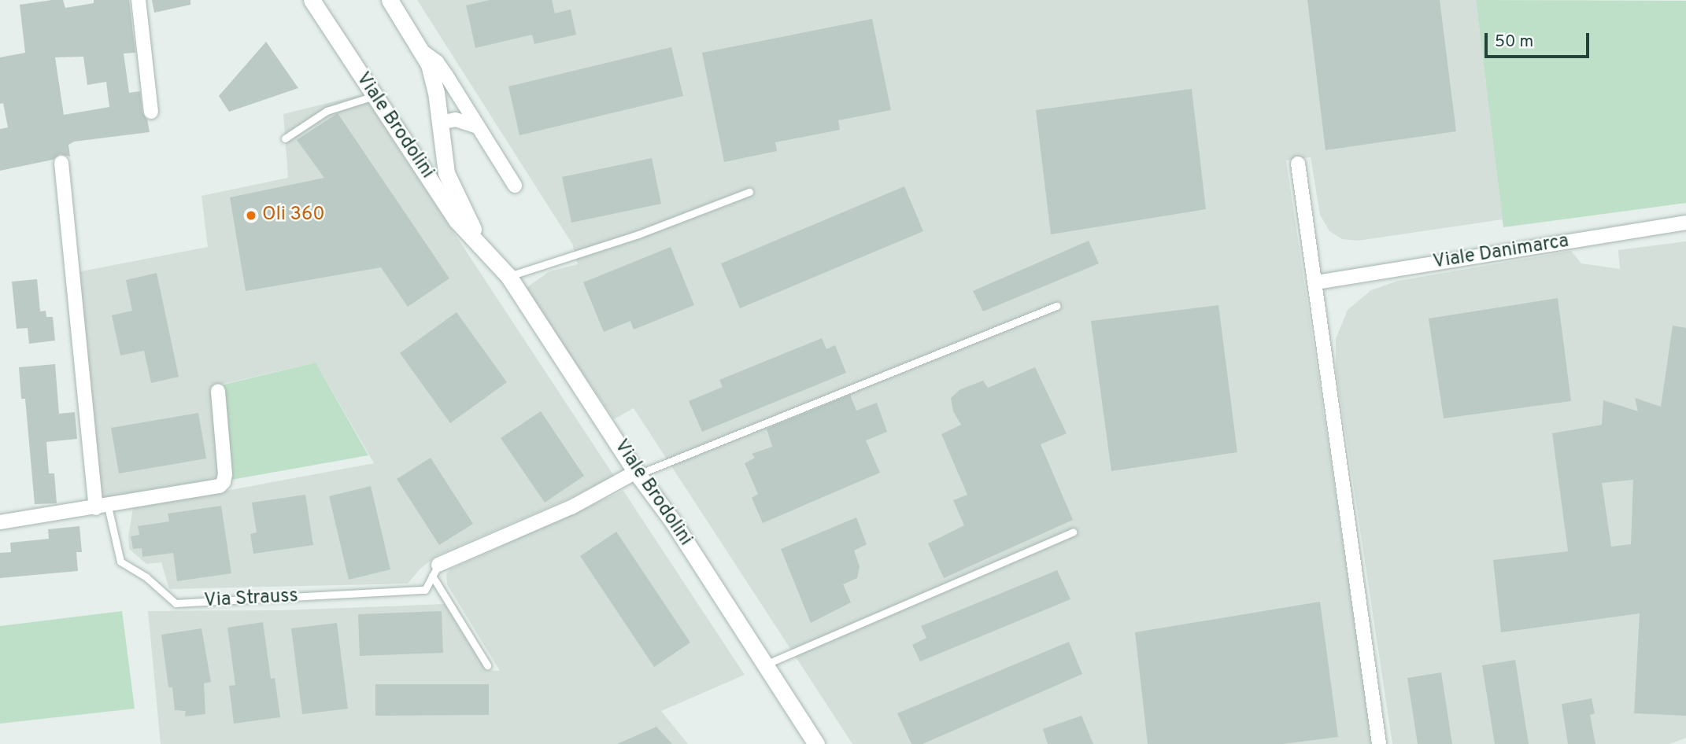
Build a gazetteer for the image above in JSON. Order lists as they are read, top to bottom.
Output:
{
  "streets": {
    "street": ["Viale Brodolini", "Viale Danimarca", "Via Strauss"]
  },
  "places": ["Oli 360"],
  "scale_bar": "50 m"
}
